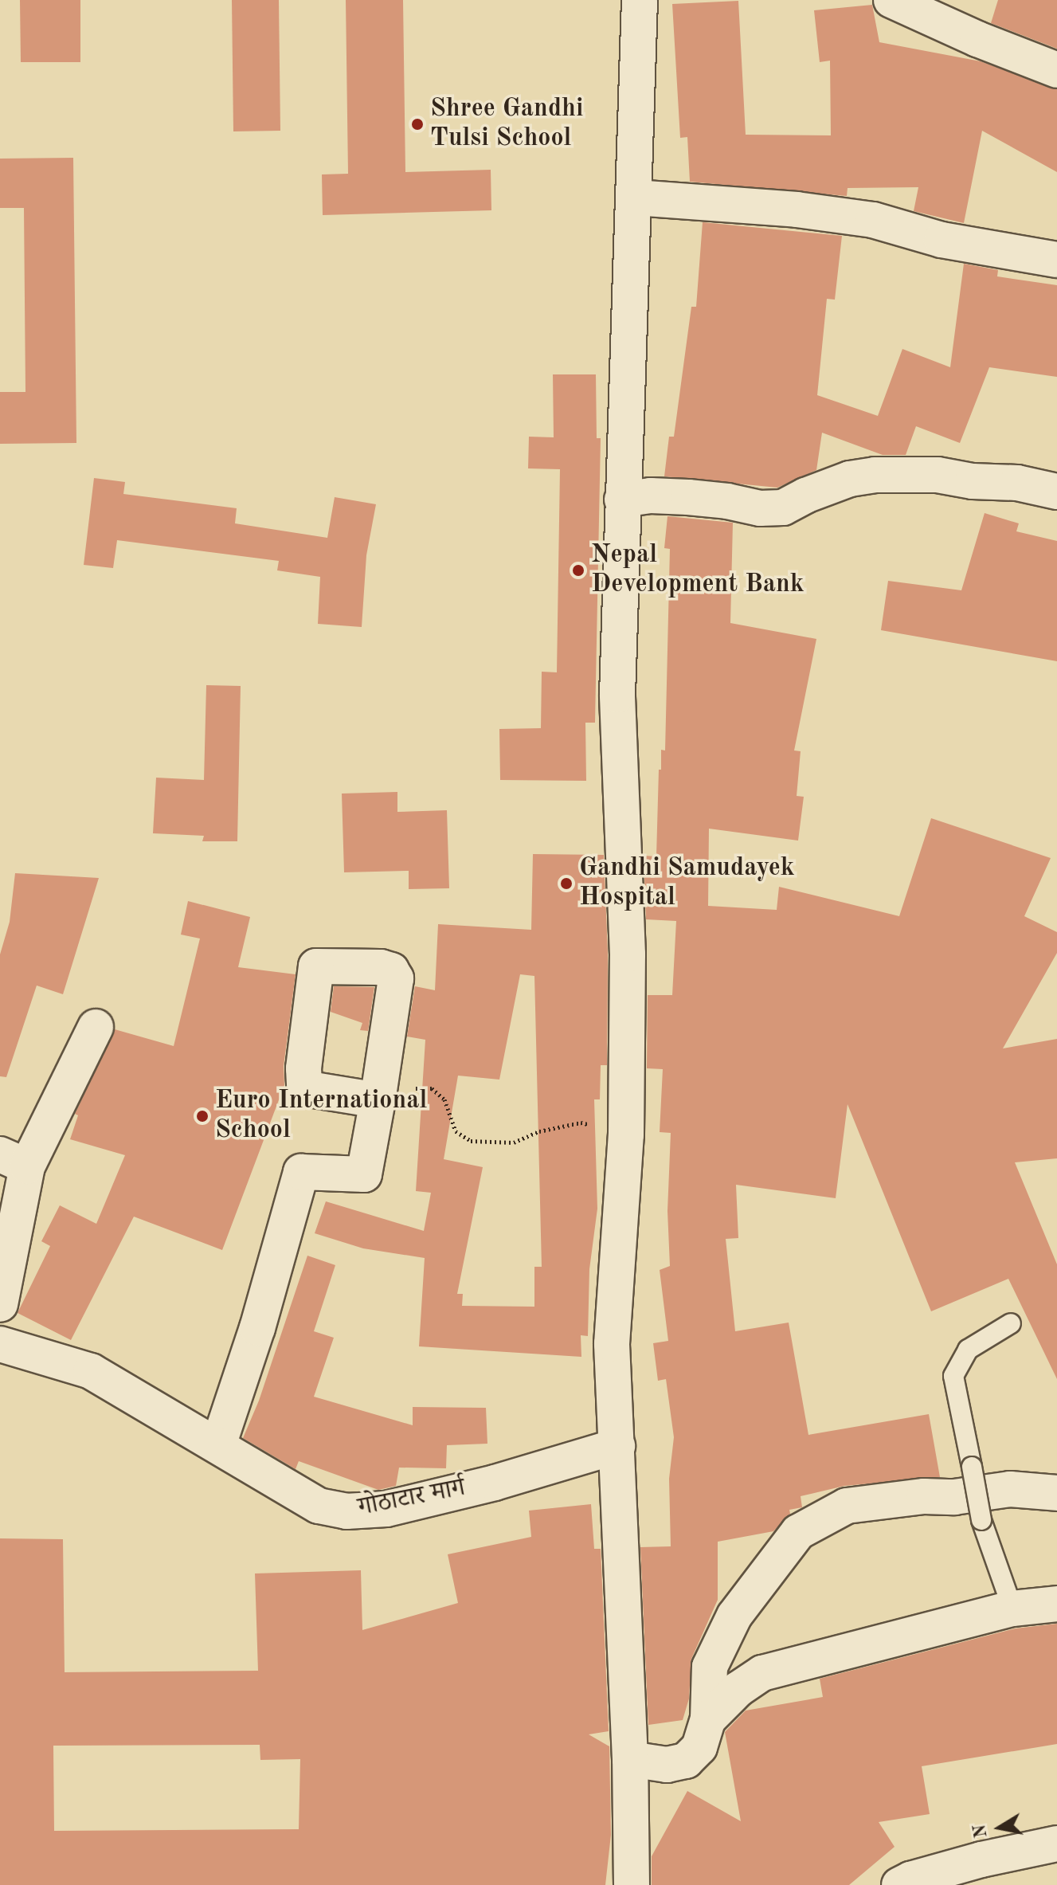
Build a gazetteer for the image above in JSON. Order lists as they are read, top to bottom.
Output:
{
  "streets": {
    "street": ["गोठाटार मार्ग"]
  },
  "places": [
    "Shree Gandhi Tulsi School",
    "Nepal Development Bank",
    "Gandhi Samudayek Hospital",
    "Euro International School"
  ],
  "north": "left"
}
